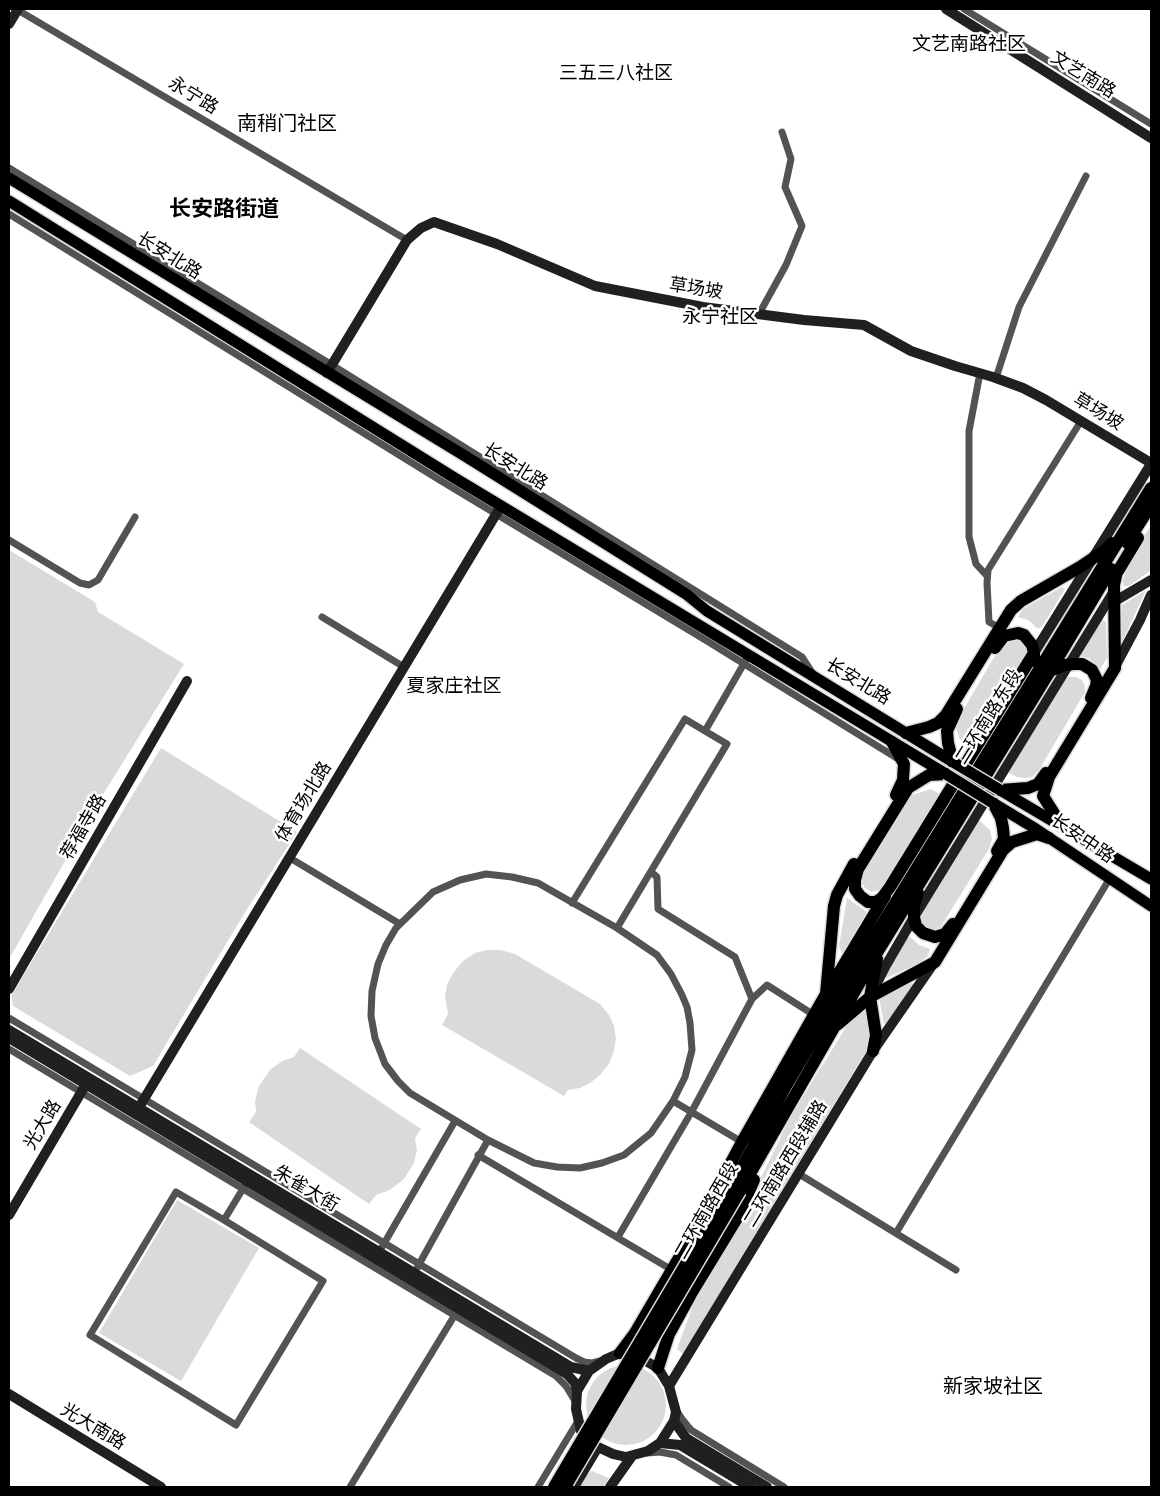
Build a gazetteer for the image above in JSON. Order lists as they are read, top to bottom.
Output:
{
  "streets": {
    "highway": ["二环南路东段", "二环南路西段"],
    "main road": [
      "文艺南路",
      "长安北路",
      "草场坡",
      "体育场北路",
      "荐福寺路",
      "长安中路",
      "光大路",
      "二环南路西段辅路",
      "朱雀大街",
      "光大南路"
    ],
    "street": ["永宁路"]
  },
  "crossings": [
    ["永宁路", "草场坡"],
    ["长安北路", "草场坡"],
    ["长安北路", "体育场北路"],
    ["长安北路", "长安中路"],
    ["二环南路东段", "二环南路西段"],
    ["体育场北路", "朱雀大街"],
    ["光大路", "朱雀大街"],
    ["二环南路西段辅路", "朱雀大街"]
  ],
  "districts": [
    "文艺南路社区",
    "三五三八社区",
    "南稍门社区",
    "长安路街道",
    "永宁社区",
    "夏家庄社区",
    "新家坡社区"
  ]
}
